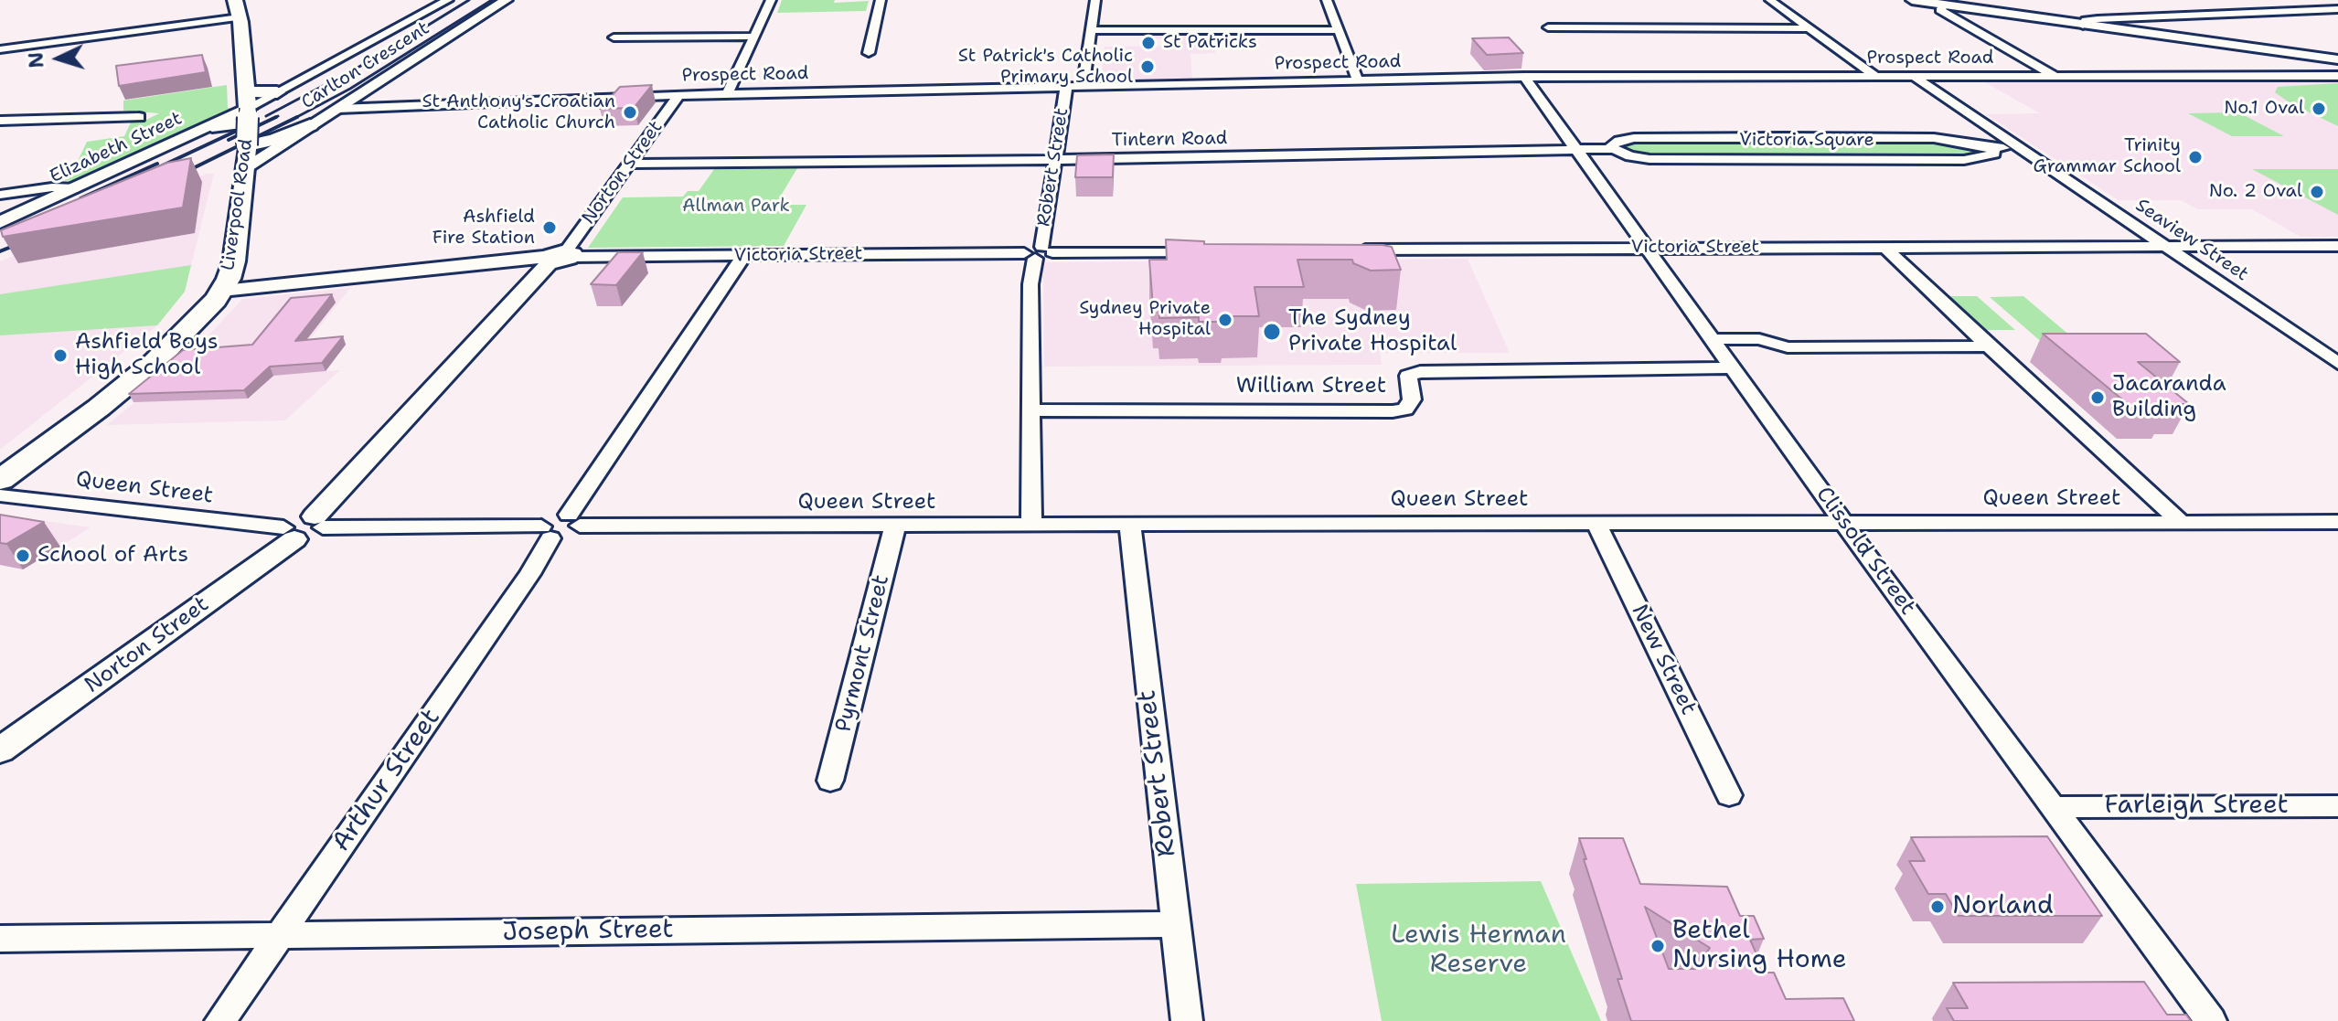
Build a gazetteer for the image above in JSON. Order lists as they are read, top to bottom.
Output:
{
  "streets": {
    "highway": ["Liverpool Road"],
    "main road": [
      "Carlton Crescent",
      "Elizabeth Street",
      "Norton Street",
      "Victoria Street"
    ],
    "street": [
      "Prospect Road",
      "Tintern Road",
      "Victoria Square",
      "Robert Street",
      "Seaview Street",
      "William Street",
      "Queen Street",
      "Clissold Street",
      "Pyrmont Street",
      "New Street",
      "Arthur Street",
      "Farleigh Street",
      "Joseph Street"
    ]
  },
  "crossings": [
    ["Prospect Road", "Carlton Crescent"],
    ["Prospect Road", "Robert Street"],
    ["Prospect Road", "Norton Street"],
    ["Prospect Road", "Seaview Street"],
    ["Prospect Road", "Clissold Street"],
    ["Carlton Crescent", "Liverpool Road"],
    ["Tintern Road", "Victoria Square"],
    ["Tintern Road", "Robert Street"],
    ["Tintern Road", "Norton Street"],
    ["Tintern Road", "Clissold Street"],
    ["Victoria Square", "Seaview Street"],
    ["Victoria Square", "Clissold Street"],
    ["Robert Street", "Victoria Street"],
    ["Robert Street", "William Street"],
    ["Robert Street", "Queen Street"],
    ["Robert Street", "Joseph Street"],
    ["Norton Street", "Victoria Street"],
    ["Norton Street", "Queen Street"],
    ["Liverpool Road", "Victoria Street"],
    ["Seaview Street", "Victoria Street"],
    ["Victoria Street", "Clissold Street"],
    ["William Street", "Clissold Street"],
    ["Queen Street", "Clissold Street"],
    ["Queen Street", "Pyrmont Street"],
    ["Queen Street", "New Street"],
    ["Clissold Street", "Farleigh Street"],
    ["Arthur Street", "Joseph Street"]
  ],
  "parks": ["Allman Park", "Lewis Herman Reserve"],
  "places": [
    "St Patricks",
    "St Patrick's Catholic Primary School",
    "No.1 Oval",
    "St Anthony's Croatian Catholic Church",
    "Trinity Grammar School",
    "No. 2 Oval",
    "Ashfield Fire Station",
    "Sydney Private Hospital",
    "The Sydney Private Hospital",
    "Ashfield Boys High School",
    "Jacaranda Building",
    "School of Arts",
    "Norland",
    "Bethel Nursing Home"
  ],
  "north": "left"
}
